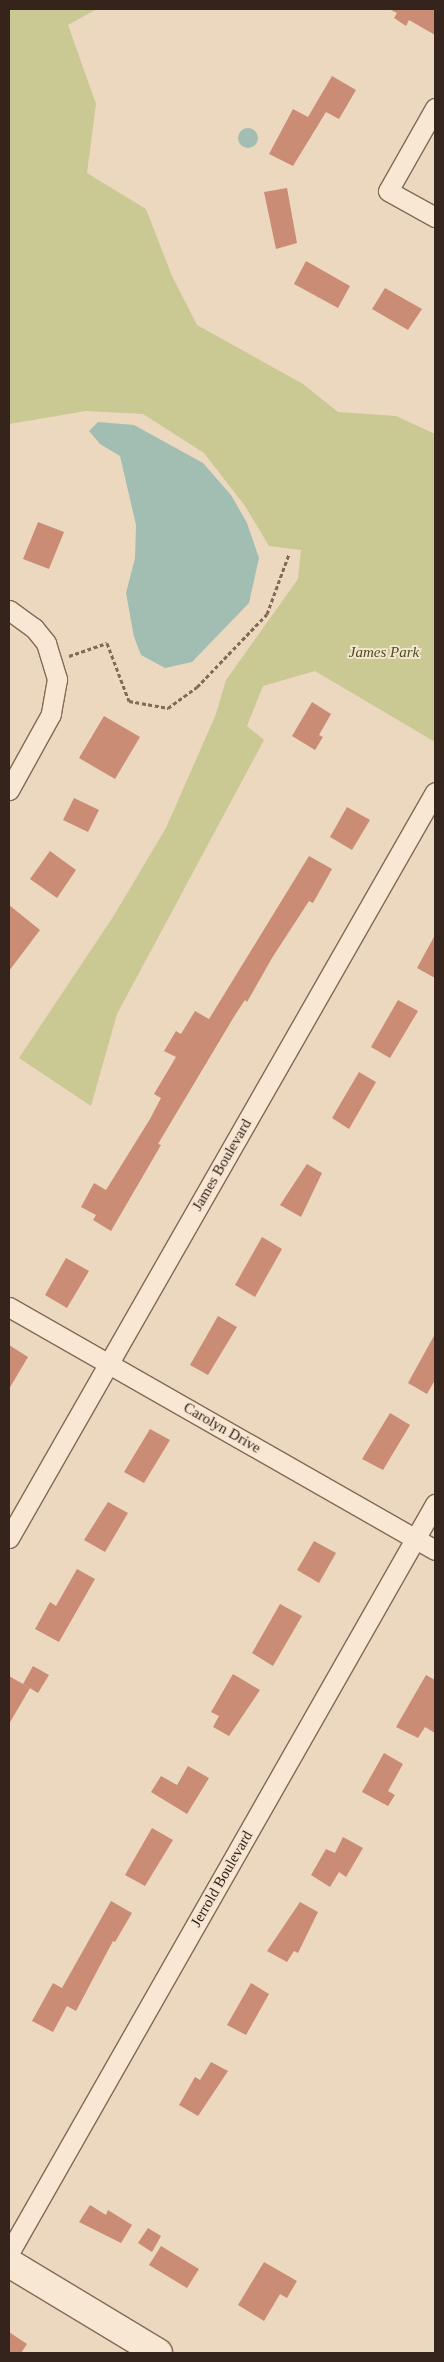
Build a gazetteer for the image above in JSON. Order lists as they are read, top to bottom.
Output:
{
  "streets": {
    "street": ["James Boulevard", "Carolyn Drive", "Jerrold Boulevard"]
  },
  "crossings": [
    ["James Boulevard", "Carolyn Drive"],
    ["Carolyn Drive", "Jerrold Boulevard"]
  ],
  "parks": ["James Park"]
}
